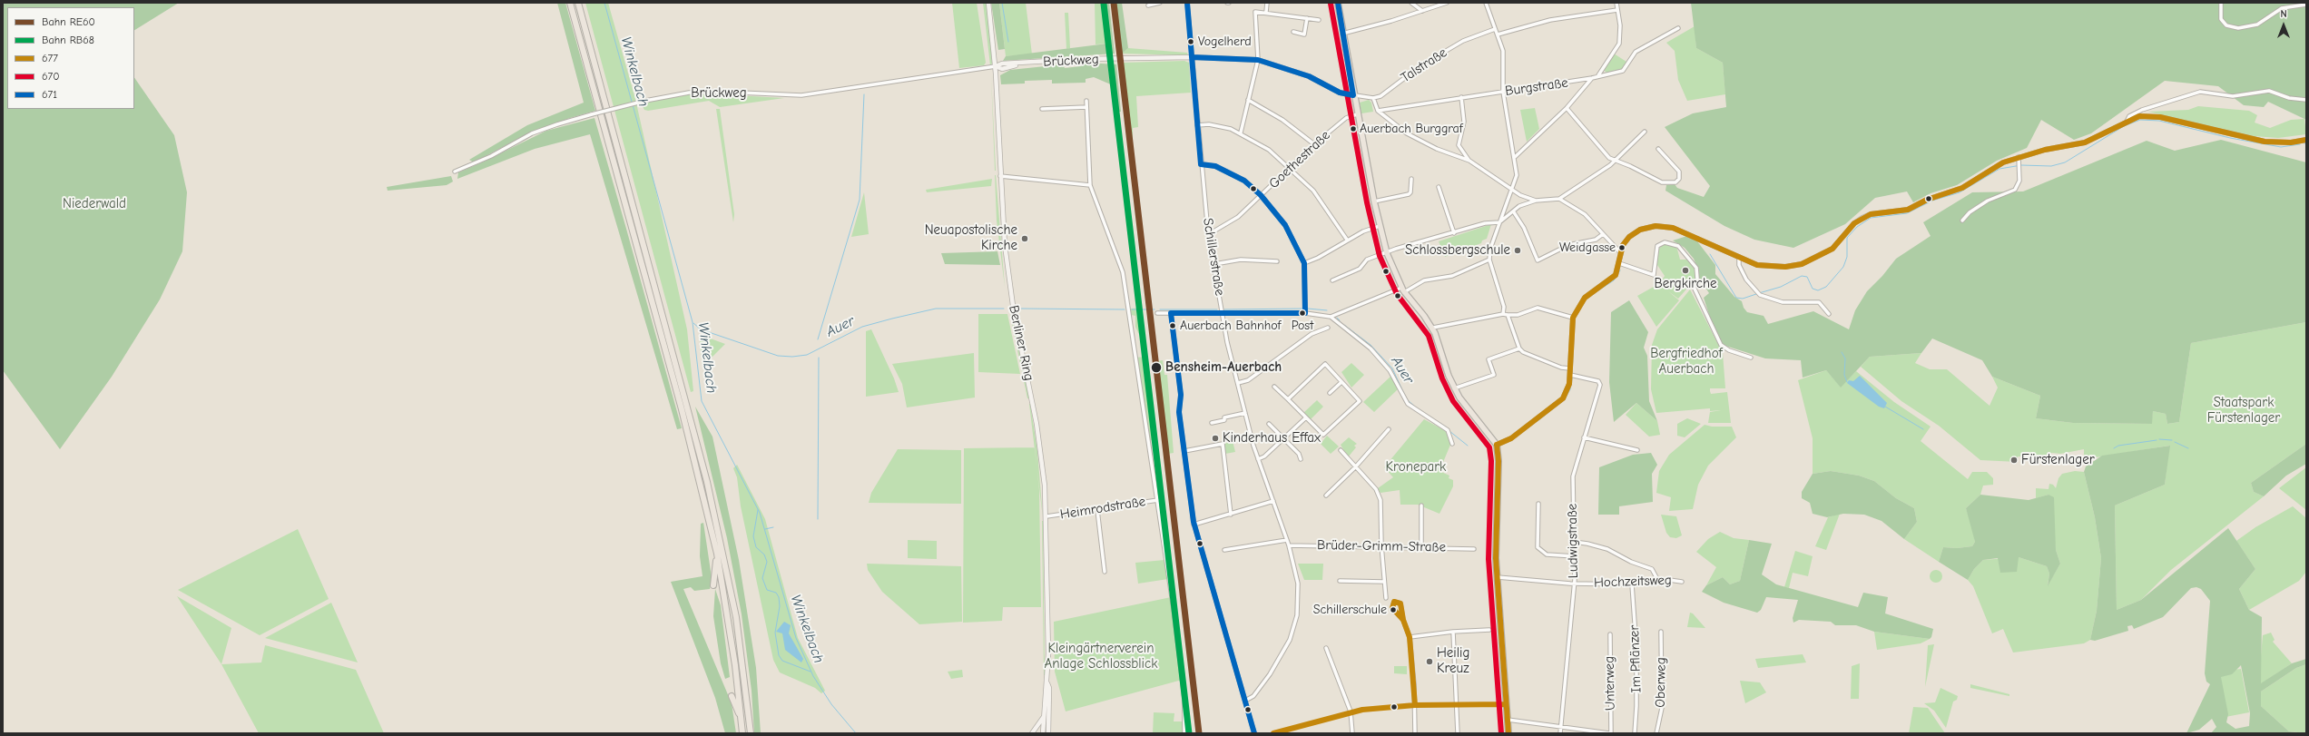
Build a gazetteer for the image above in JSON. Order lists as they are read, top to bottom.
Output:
{
  "streets": {
    "street": [
      "Brückweg",
      "Talstraße",
      "Burgstraße",
      "Goethestraße",
      "Schillerstraße",
      "Berliner Ring",
      "Heimrodstraße",
      "Ludwigstraße",
      "Brüder-Grimm-Straße",
      "Hochzeitsweg",
      "Im Pflänzer",
      "Oberweg",
      "Unterweg"
    ]
  },
  "crossings": [
    ["Brückweg", "Schillerstraße"],
    ["Brückweg", "Berliner Ring"],
    ["Goethestraße", "Schillerstraße"],
    ["Schillerstraße", "Brüder-Grimm-Straße"],
    ["Berliner Ring", "Heimrodstraße"],
    ["Ludwigstraße", "Hochzeitsweg"],
    ["Hochzeitsweg", "Im Pflänzer"]
  ],
  "water": ["Winkelbach", "Auer"],
  "parks": [
    "Niederwald",
    "Bergfriedhof Auerbach",
    "Staatspark Fürstenlager",
    "Kronepark",
    "Kleingärtnerverein Anlage Schlossblick"
  ],
  "places": [
    "Vogelherd",
    "Auerbach Burggraf",
    "Neuapostolische Kirche",
    "Weidgasse",
    "Schlossbergschule",
    "Bergkirche",
    "Post",
    "Auerbach Bahnhof",
    "Bensheim-Auerbach",
    "Kinderhaus Effax",
    "Fürstenlager",
    "Schillerschule",
    "Heilig Kreuz"
  ],
  "lines": [
    "rail line RE60",
    "transit line 671",
    "rail line RB68",
    "transit line 670",
    "transit line 677"
  ],
  "legend": [
    "Bahn RE60",
    "Bahn RB68",
    "677",
    "670",
    "671"
  ],
  "north": "top"
}
